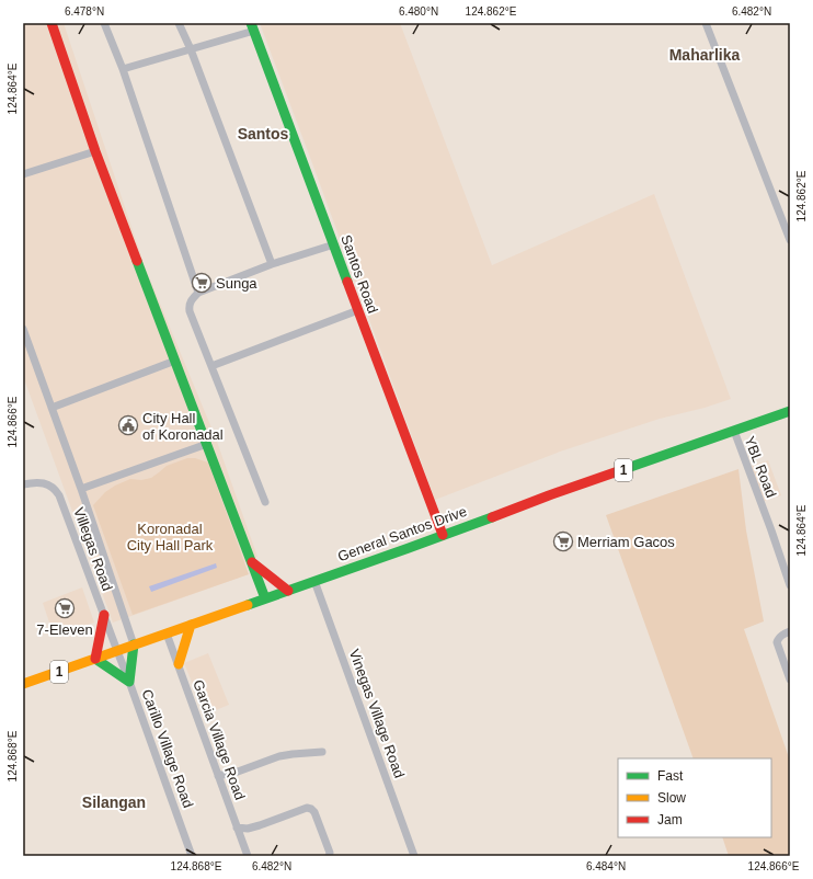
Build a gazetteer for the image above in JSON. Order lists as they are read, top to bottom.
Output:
{
  "streets": {
    "main road": ["Santos Road", "1", "General Santos Drive"],
    "street": [
      "YBL Road",
      "Villegas Road",
      "Vinegas Village Road",
      "Garcia Village Road",
      "Carillo Village Road"
    ]
  },
  "crossings": [
    ["Santos Road", "General Santos Drive"],
    ["YBL Road", "General Santos Drive"],
    ["General Santos Drive", "Villegas Road"],
    ["General Santos Drive", "Vinegas Village Road"],
    ["General Santos Drive", "Garcia Village Road"],
    ["General Santos Drive", "Carillo Village Road"],
    ["Villegas Road", "Carillo Village Road"]
  ],
  "districts": ["Maharlika", "Santos", "Silangan"],
  "parks": ["Koronadal City Hall Park"],
  "places": {
    "supermarket": ["Sunga", "Merriam Gacos", "7-Eleven"],
    "public building": ["City Hall of Koronadal"]
  },
  "legend": ["Fast", "Slow", "Jam"],
  "coordinates": [
    "6.478°N",
    "6.480°N",
    "124.862°E",
    "6.482°N",
    "124.864°E",
    "124.866°E",
    "124.868°E",
    "6.484°N"
  ]
}
